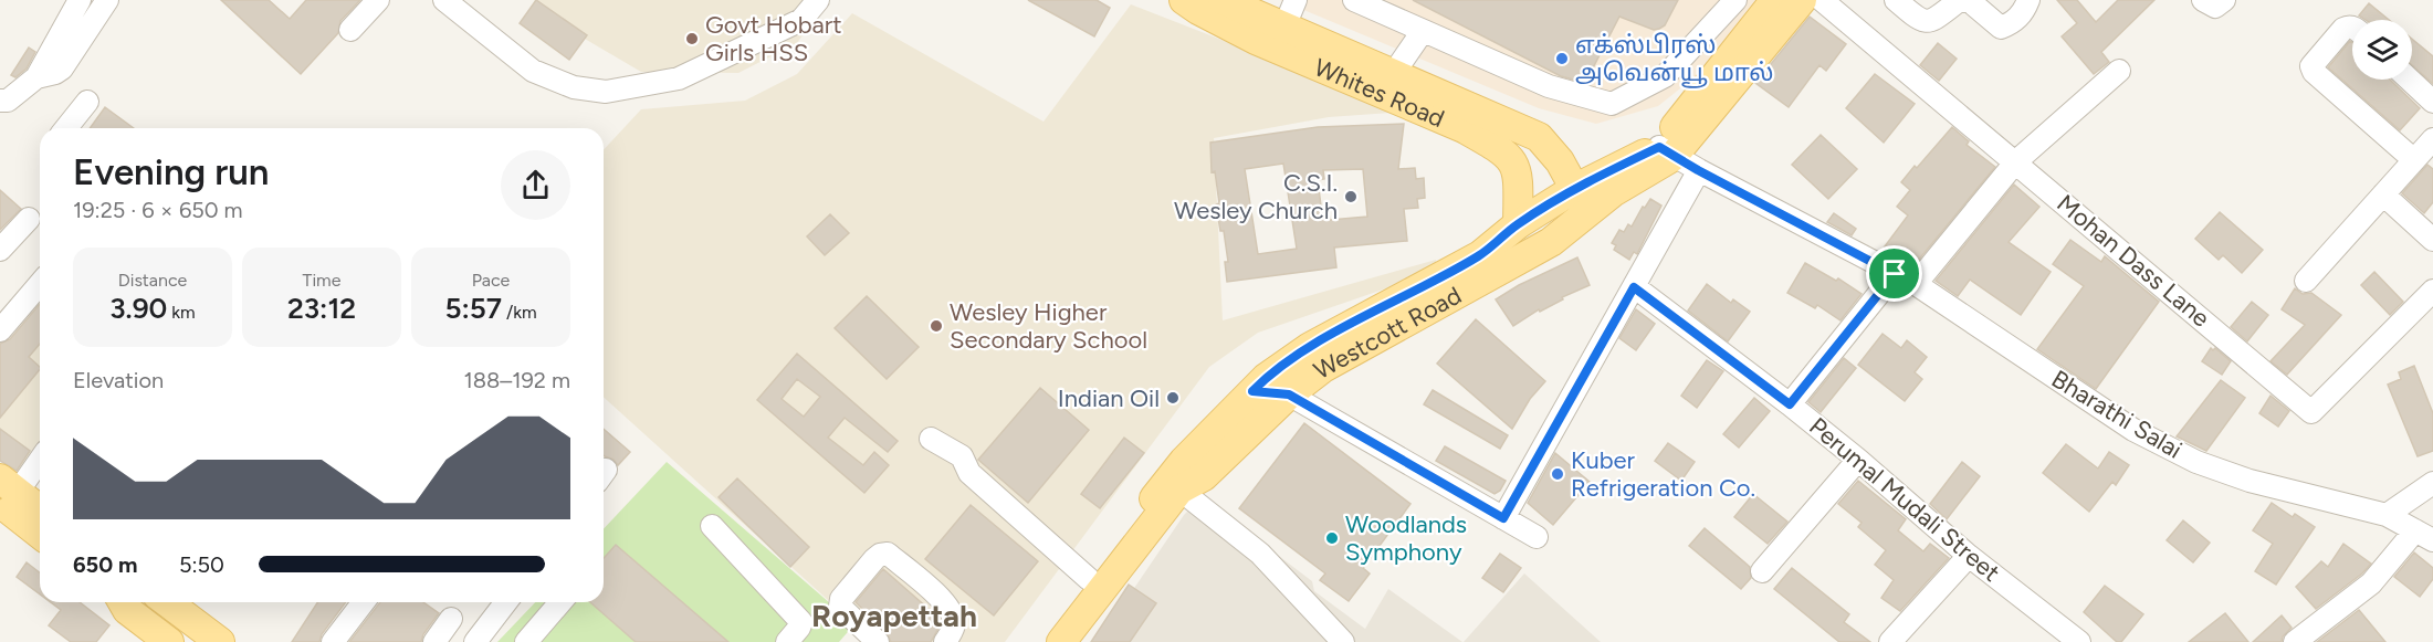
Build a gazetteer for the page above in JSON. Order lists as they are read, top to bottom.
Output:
{
  "streets": {
    "main road": ["Whites Road", "Westcott Road"],
    "street": ["Mohan Dass Lane", "Bharathi Salai", "Perumal Mudali Street"]
  },
  "crossings": [
    ["Whites Road", "Westcott Road"],
    ["Westcott Road", "Bharathi Salai"]
  ],
  "districts": ["Royapettah"],
  "places": [
    "Govt Hobart Girls HSS",
    "எக்ஸ்பிரஸ் அவென்யூ மால்",
    "C.S.I. Wesley Church",
    "Wesley Higher Secondary School",
    "Indian Oil",
    "Kuber Refrigeration Co.",
    "Woodlands Symphony"
  ],
  "page": {
    "heading": ["Evening run", "19:25 · 6 × 650 m"],
    "stats": [
      ["Distance", "3.90 km"],
      ["Time", "23:12"],
      ["Pace", "5:57 /km"]
    ],
    "chart": ["Elevation", "188–192 m"],
    "list": [
      {
        "name": "650 m",
        "note": "5:50"
      }
    ]
  }
}
